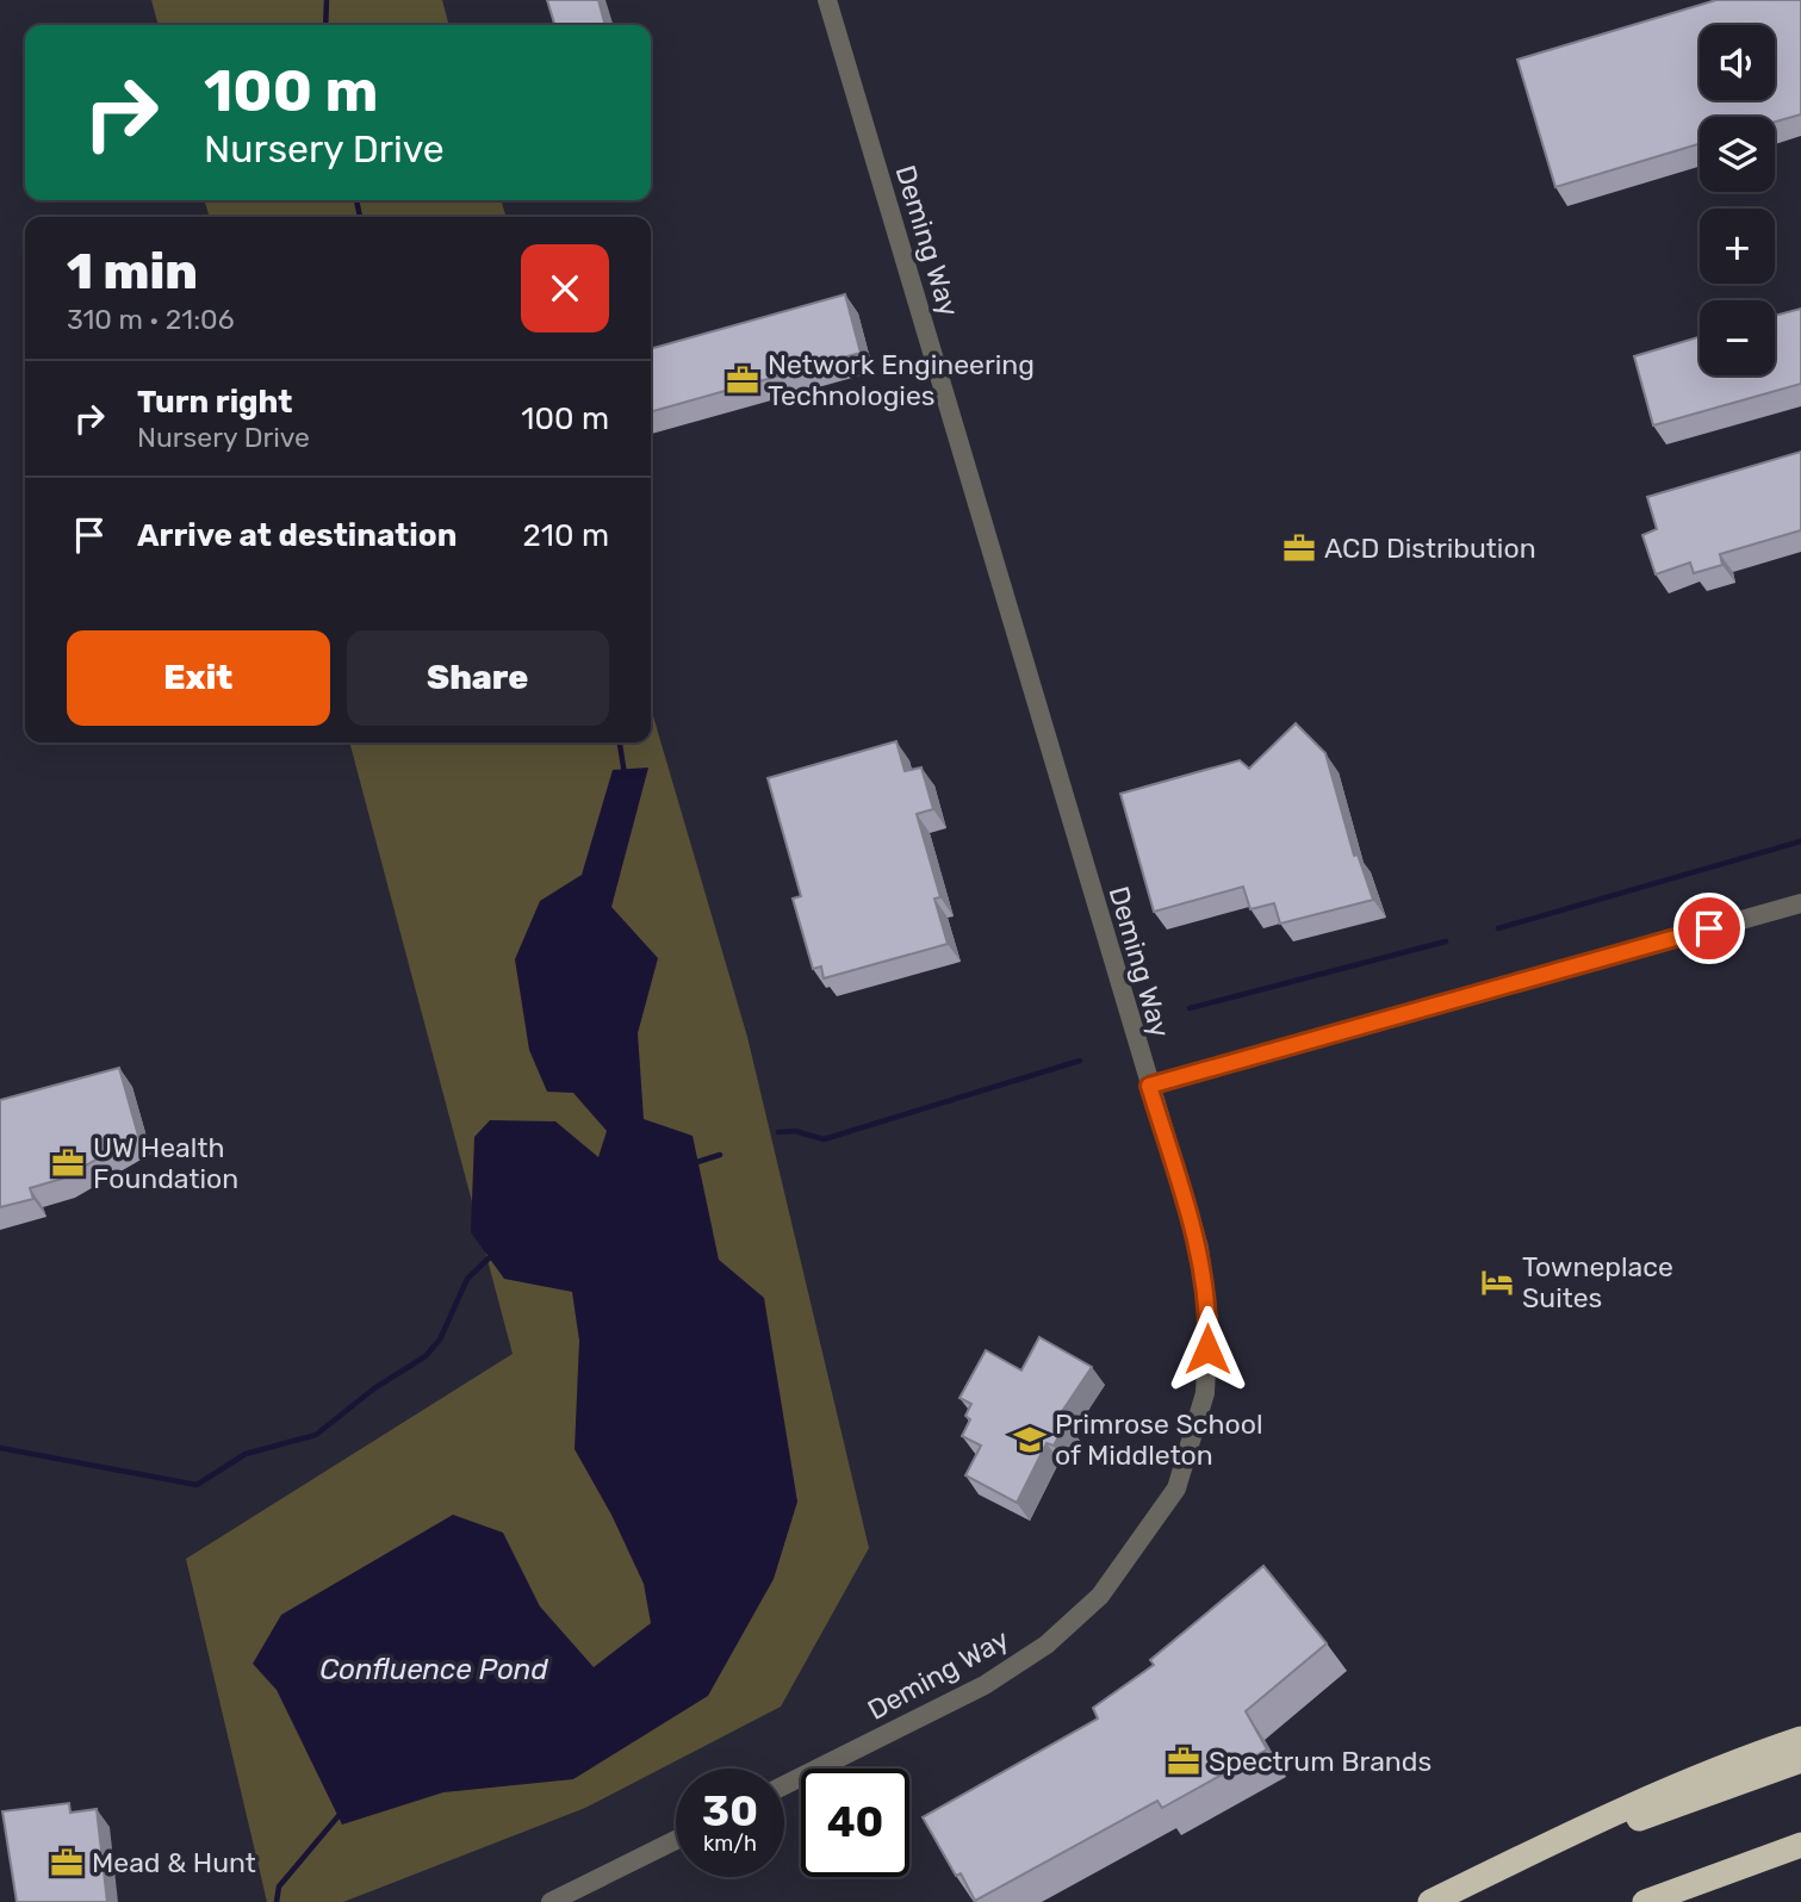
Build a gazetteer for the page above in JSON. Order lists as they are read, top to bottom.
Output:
{
  "streets": {
    "street": ["Deming Way"]
  },
  "water": ["Confluence Pond"],
  "places": {
    "office": [
      "Network Engineering Technologies",
      "ACD Distribution",
      "UW Health Foundation",
      "Spectrum Brands",
      "Mead & Hunt"
    ],
    "hotel": ["Towneplace Suites"],
    "school or university": ["Primrose School of Middleton"]
  },
  "page": {
    "map_buttons": ["+", "−"],
    "turn": ["100 m", "Nursery Drive"],
    "heading": ["1 min", "310 m · 21:06"],
    "list": [
      {
        "name": "Turn right",
        "note": "Nursery Drive",
        "value": "100 m"
      },
      {
        "name": "Arrive at destination",
        "value": "210 m"
      }
    ],
    "buttons": ["Exit", "Share"],
    "speed": "30 km/h",
    "limit": "40"
  }
}
